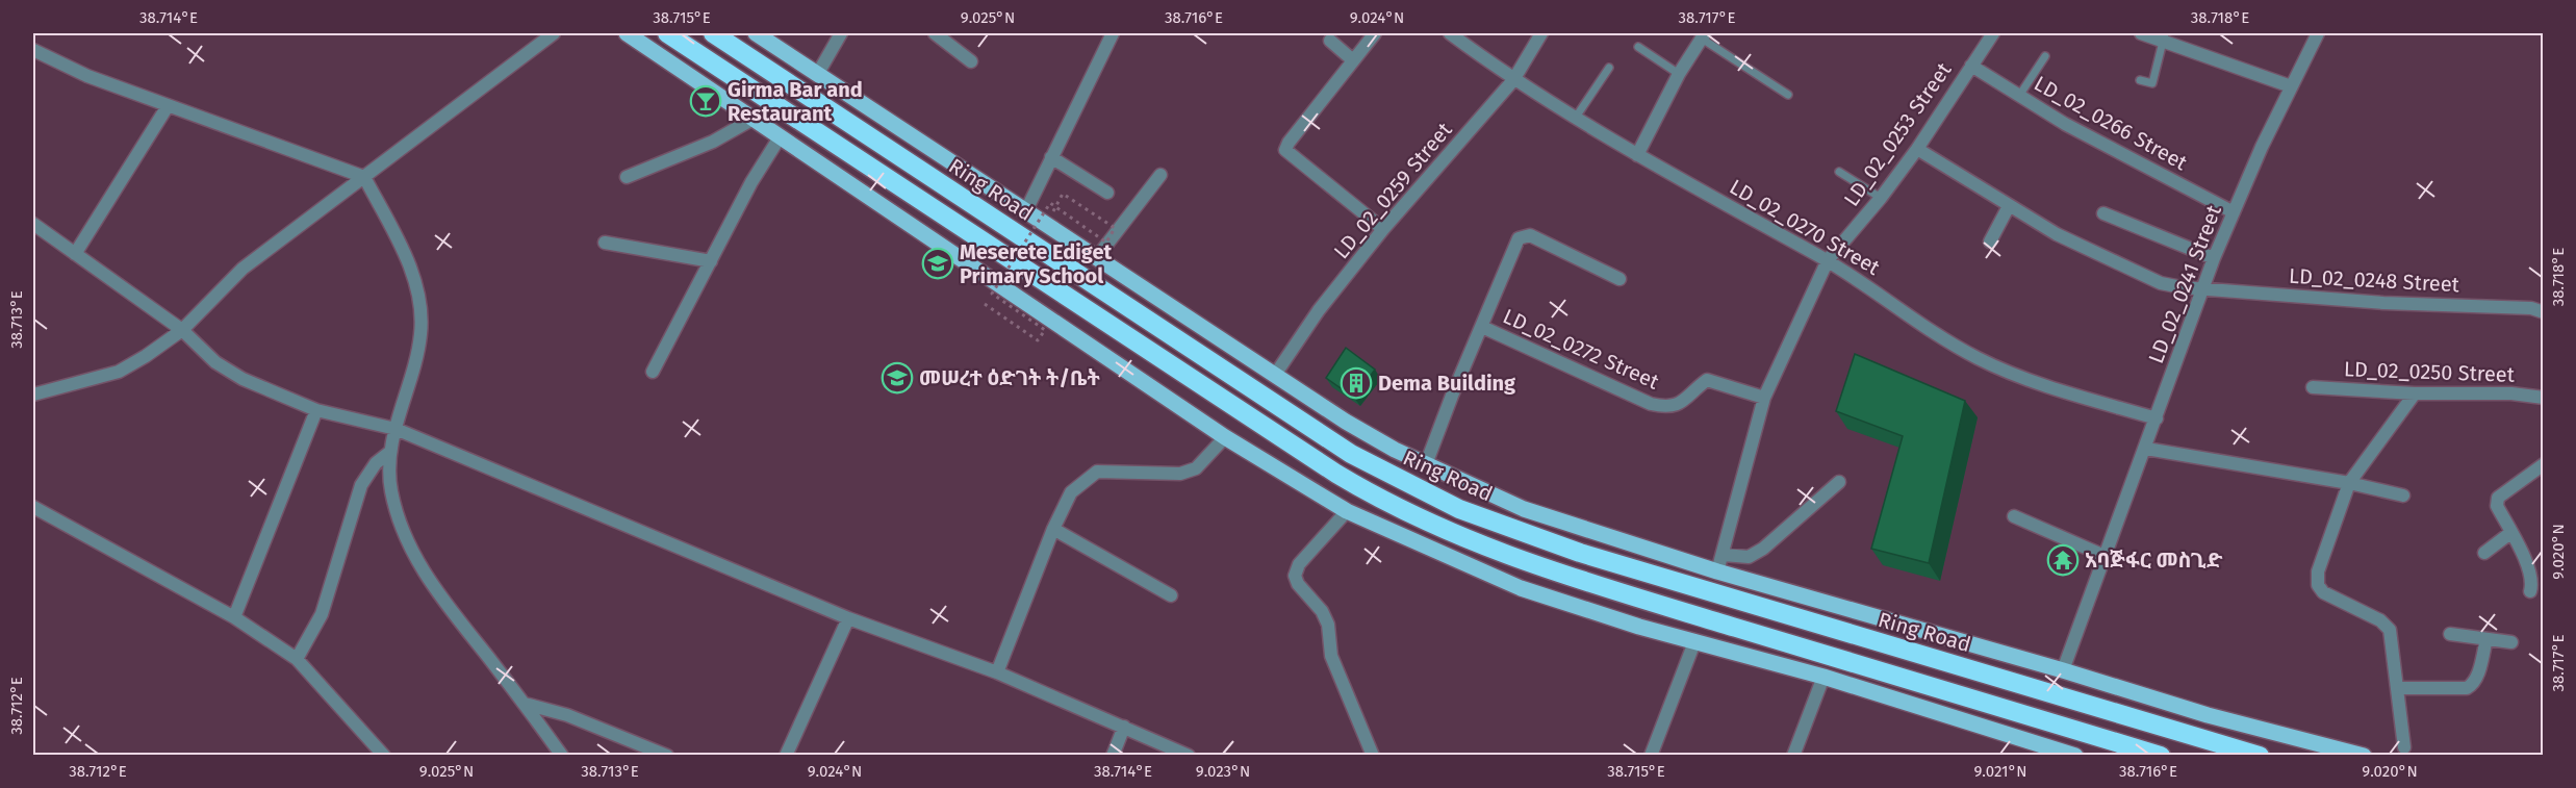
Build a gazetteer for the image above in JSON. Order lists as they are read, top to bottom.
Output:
{
  "streets": {
    "highway": ["Ring Road"],
    "street": [
      "LD_02_0266 Street",
      "LD_02_0253 Street",
      "LD_02_0259 Street",
      "LD_02_0270 Street",
      "LD_02_0248 Street",
      "LD_02_0241 Street",
      "LD_02_0272 Street",
      "LD_02_0250 Street"
    ]
  },
  "crossings": [
    ["LD_02_0266 Street", "LD_02_0253 Street"],
    ["LD_02_0266 Street", "LD_02_0241 Street"],
    ["LD_02_0253 Street", "LD_02_0270 Street"],
    ["LD_02_0253 Street", "LD_02_0248 Street"],
    ["LD_02_0253 Street", "LD_02_0272 Street"],
    ["LD_02_0259 Street", "LD_02_0270 Street"],
    ["LD_02_0270 Street", "LD_02_0241 Street"],
    ["LD_02_0248 Street", "LD_02_0241 Street"]
  ],
  "places": {
    "bar": ["Girma Bar and Restaurant"],
    "school or university": ["Meserete Ediget Primary School", "መሠረተ ዕድገት ት/ቤት"],
    "building": ["Dema Building"],
    "temple": ["አባጅፋር መስጊድ"]
  },
  "coordinates": [
    "38.714°E",
    "38.715°E",
    "9.025°N",
    "38.716°E",
    "9.024°N",
    "38.717°E",
    "38.718°E",
    "38.713°E",
    "9.020°N",
    "38.712°E",
    "9.023°N",
    "9.021°N"
  ]
}
